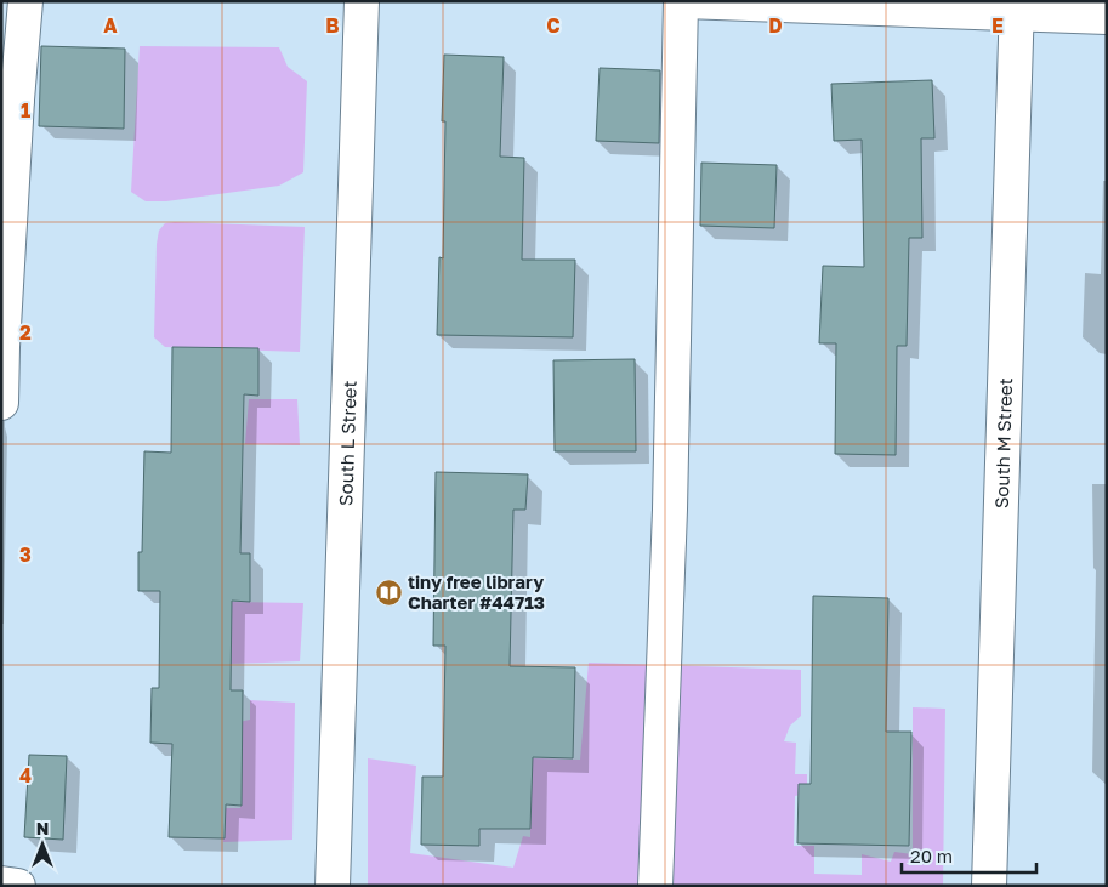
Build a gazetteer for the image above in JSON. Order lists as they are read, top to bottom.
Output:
{
  "streets": {
    "street": ["South L Street", "South M Street"]
  },
  "places": {
    "library": ["tiny free library Charter #44713"]
  },
  "scale_bar": "20 m",
  "north": "top",
  "grid": {
    "columns": [
      "A",
      "B",
      "C",
      "D",
      "E"
    ],
    "rows": [
      "1",
      "2",
      "3",
      "4"
    ]
  }
}
